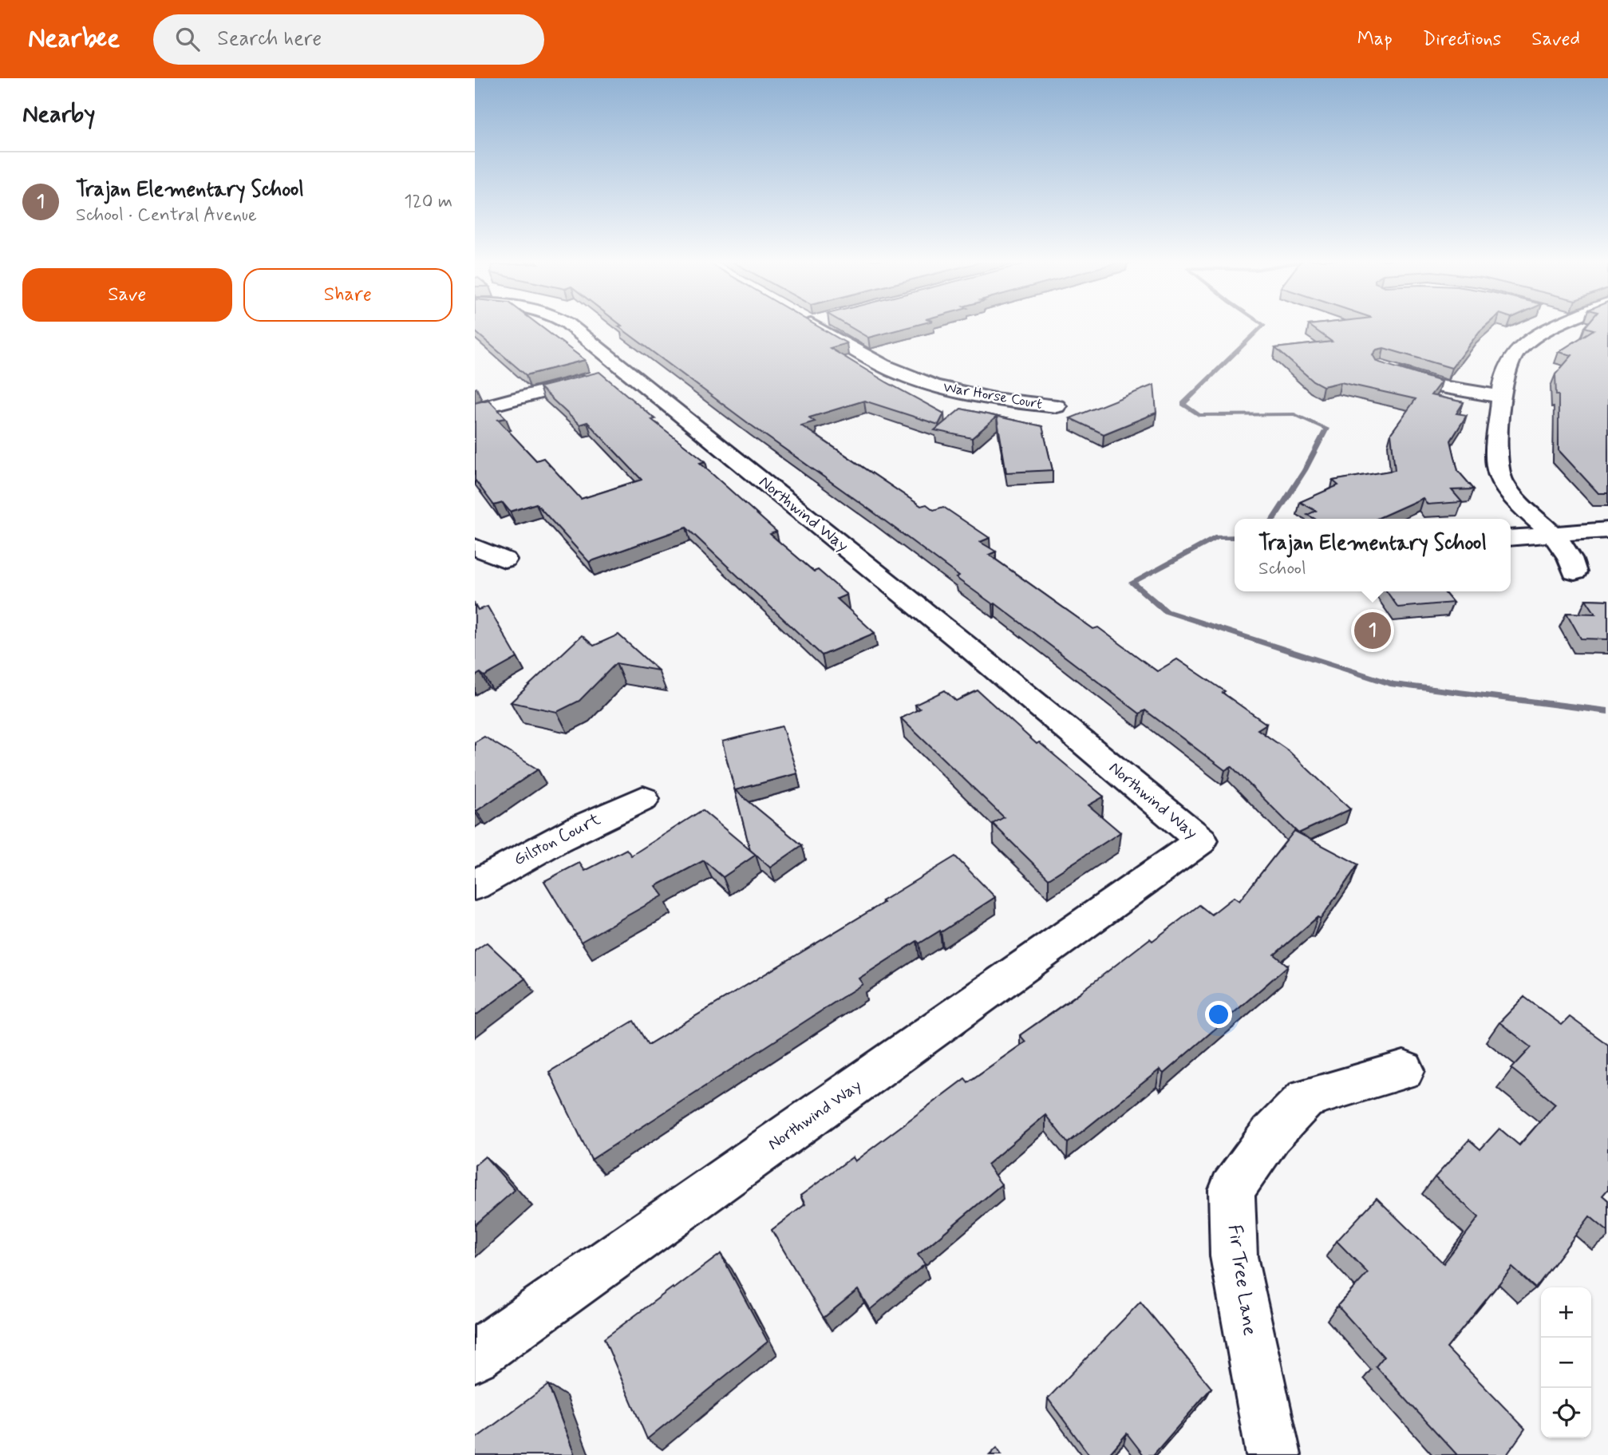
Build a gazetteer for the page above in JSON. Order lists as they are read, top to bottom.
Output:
{
  "streets": {
    "street": [
      "War Horse Court",
      "Northwind Way",
      "Gilston Court",
      "Fir Tree Lane"
    ]
  },
  "page": {
    "header": "Nearbee",
    "search": "Search here",
    "nav": ["Map", "Directions", "Saved"],
    "heading": "Nearby",
    "list": [
      {
        "mark": "1",
        "name": "Trajan Elementary School",
        "note": "School · Central Avenue",
        "value": "120 m"
      }
    ],
    "buttons": ["Save", "Share"],
    "popup": ["Trajan Elementary School", "School"],
    "pins": "1",
    "map_buttons": ["+", "−"]
  }
}
